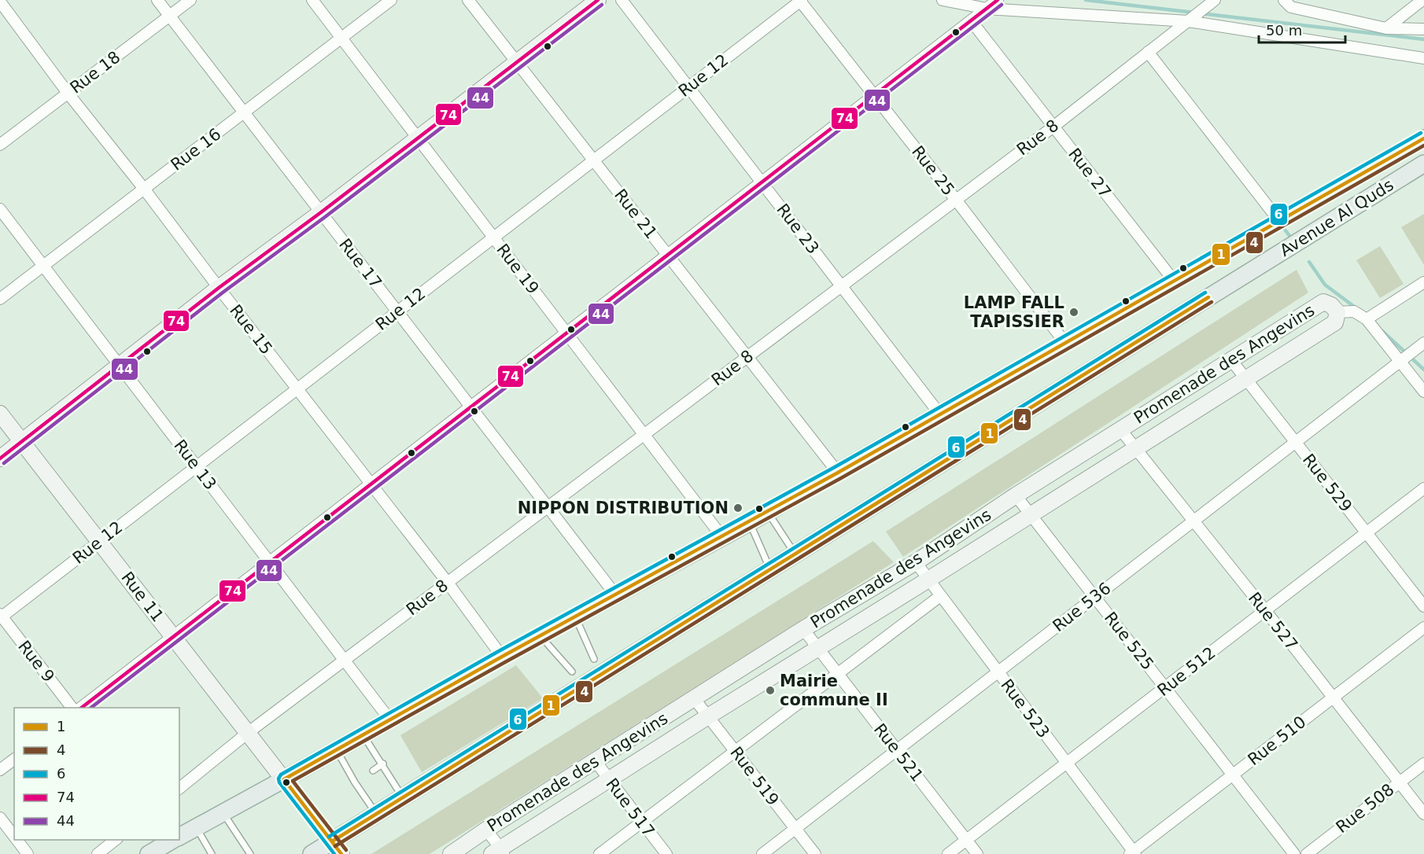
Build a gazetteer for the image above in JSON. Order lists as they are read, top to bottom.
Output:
{
  "streets": {
    "main road": ["Avenue Al Quds"],
    "street": [
      "Rue 18",
      "Rue 12",
      "Rue 8",
      "Rue 16",
      "Rue 25",
      "Rue 27",
      "Rue 21",
      "Rue 23",
      "Rue 17",
      "Rue 19",
      "Rue 15",
      "Promenade des Angevins",
      "Rue 13",
      "Rue 529",
      "Rue 11",
      "Rue 536",
      "Rue 527",
      "Rue 525",
      "Rue 9",
      "Rue 512",
      "Rue 523",
      "Rue 510",
      "Rue 521",
      "Rue 519",
      "Rue 517",
      "Rue 508"
    ]
  },
  "crossings": [
    ["Rue 18", "Rue 17"],
    ["Rue 18", "Rue 15"],
    ["Rue 12", "Rue 25"],
    ["Rue 12", "Rue 21"],
    ["Rue 12", "Rue 23"],
    ["Rue 12", "Rue 17"],
    ["Rue 12", "Rue 19"],
    ["Rue 12", "Rue 15"],
    ["Rue 12", "Rue 13"],
    ["Rue 12", "Rue 11"],
    ["Rue 12", "Rue 9"],
    ["Rue 8", "Rue 25"],
    ["Rue 8", "Rue 27"],
    ["Rue 8", "Rue 21"],
    ["Rue 8", "Rue 23"],
    ["Rue 8", "Rue 17"],
    ["Rue 8", "Rue 19"],
    ["Rue 8", "Rue 15"],
    ["Rue 8", "Rue 13"],
    ["Rue 8", "Rue 11"],
    ["Rue 16", "Rue 17"],
    ["Rue 16", "Rue 19"],
    ["Rue 16", "Rue 15"],
    ["Rue 16", "Rue 13"],
    ["Rue 25", "Avenue Al Quds"],
    ["Rue 27", "Avenue Al Quds"],
    ["Rue 21", "Avenue Al Quds"],
    ["Avenue Al Quds", "Rue 23"],
    ["Avenue Al Quds", "Rue 17"],
    ["Avenue Al Quds", "Rue 19"],
    ["Avenue Al Quds", "Rue 15"],
    ["Avenue Al Quds", "Rue 13"],
    ["Avenue Al Quds", "Rue 11"],
    ["Promenade des Angevins", "Rue 529"],
    ["Promenade des Angevins", "Rue 527"],
    ["Promenade des Angevins", "Rue 525"],
    ["Promenade des Angevins", "Rue 523"],
    ["Promenade des Angevins", "Rue 521"],
    ["Promenade des Angevins", "Rue 519"],
    ["Promenade des Angevins", "Rue 517"],
    ["Rue 529", "Rue 536"],
    ["Rue 529", "Rue 512"],
    ["Rue 536", "Rue 527"],
    ["Rue 536", "Rue 525"],
    ["Rue 536", "Rue 523"],
    ["Rue 536", "Rue 521"],
    ["Rue 536", "Rue 519"],
    ["Rue 527", "Rue 512"],
    ["Rue 527", "Rue 510"],
    ["Rue 527", "Rue 508"],
    ["Rue 525", "Rue 512"],
    ["Rue 525", "Rue 510"],
    ["Rue 512", "Rue 523"],
    ["Rue 512", "Rue 521"],
    ["Rue 523", "Rue 510"]
  ],
  "places": ["LAMP FALL TAPISSIER", "NIPPON DISTRIBUTION", "Mairie commune II"],
  "lines": [
    "transit line 74",
    "transit line 44",
    "transit line 6",
    "transit line 1",
    "transit line 4"
  ],
  "legend": [
    "1",
    "4",
    "6",
    "74",
    "44"
  ],
  "scale_bar": "50 m"
}
